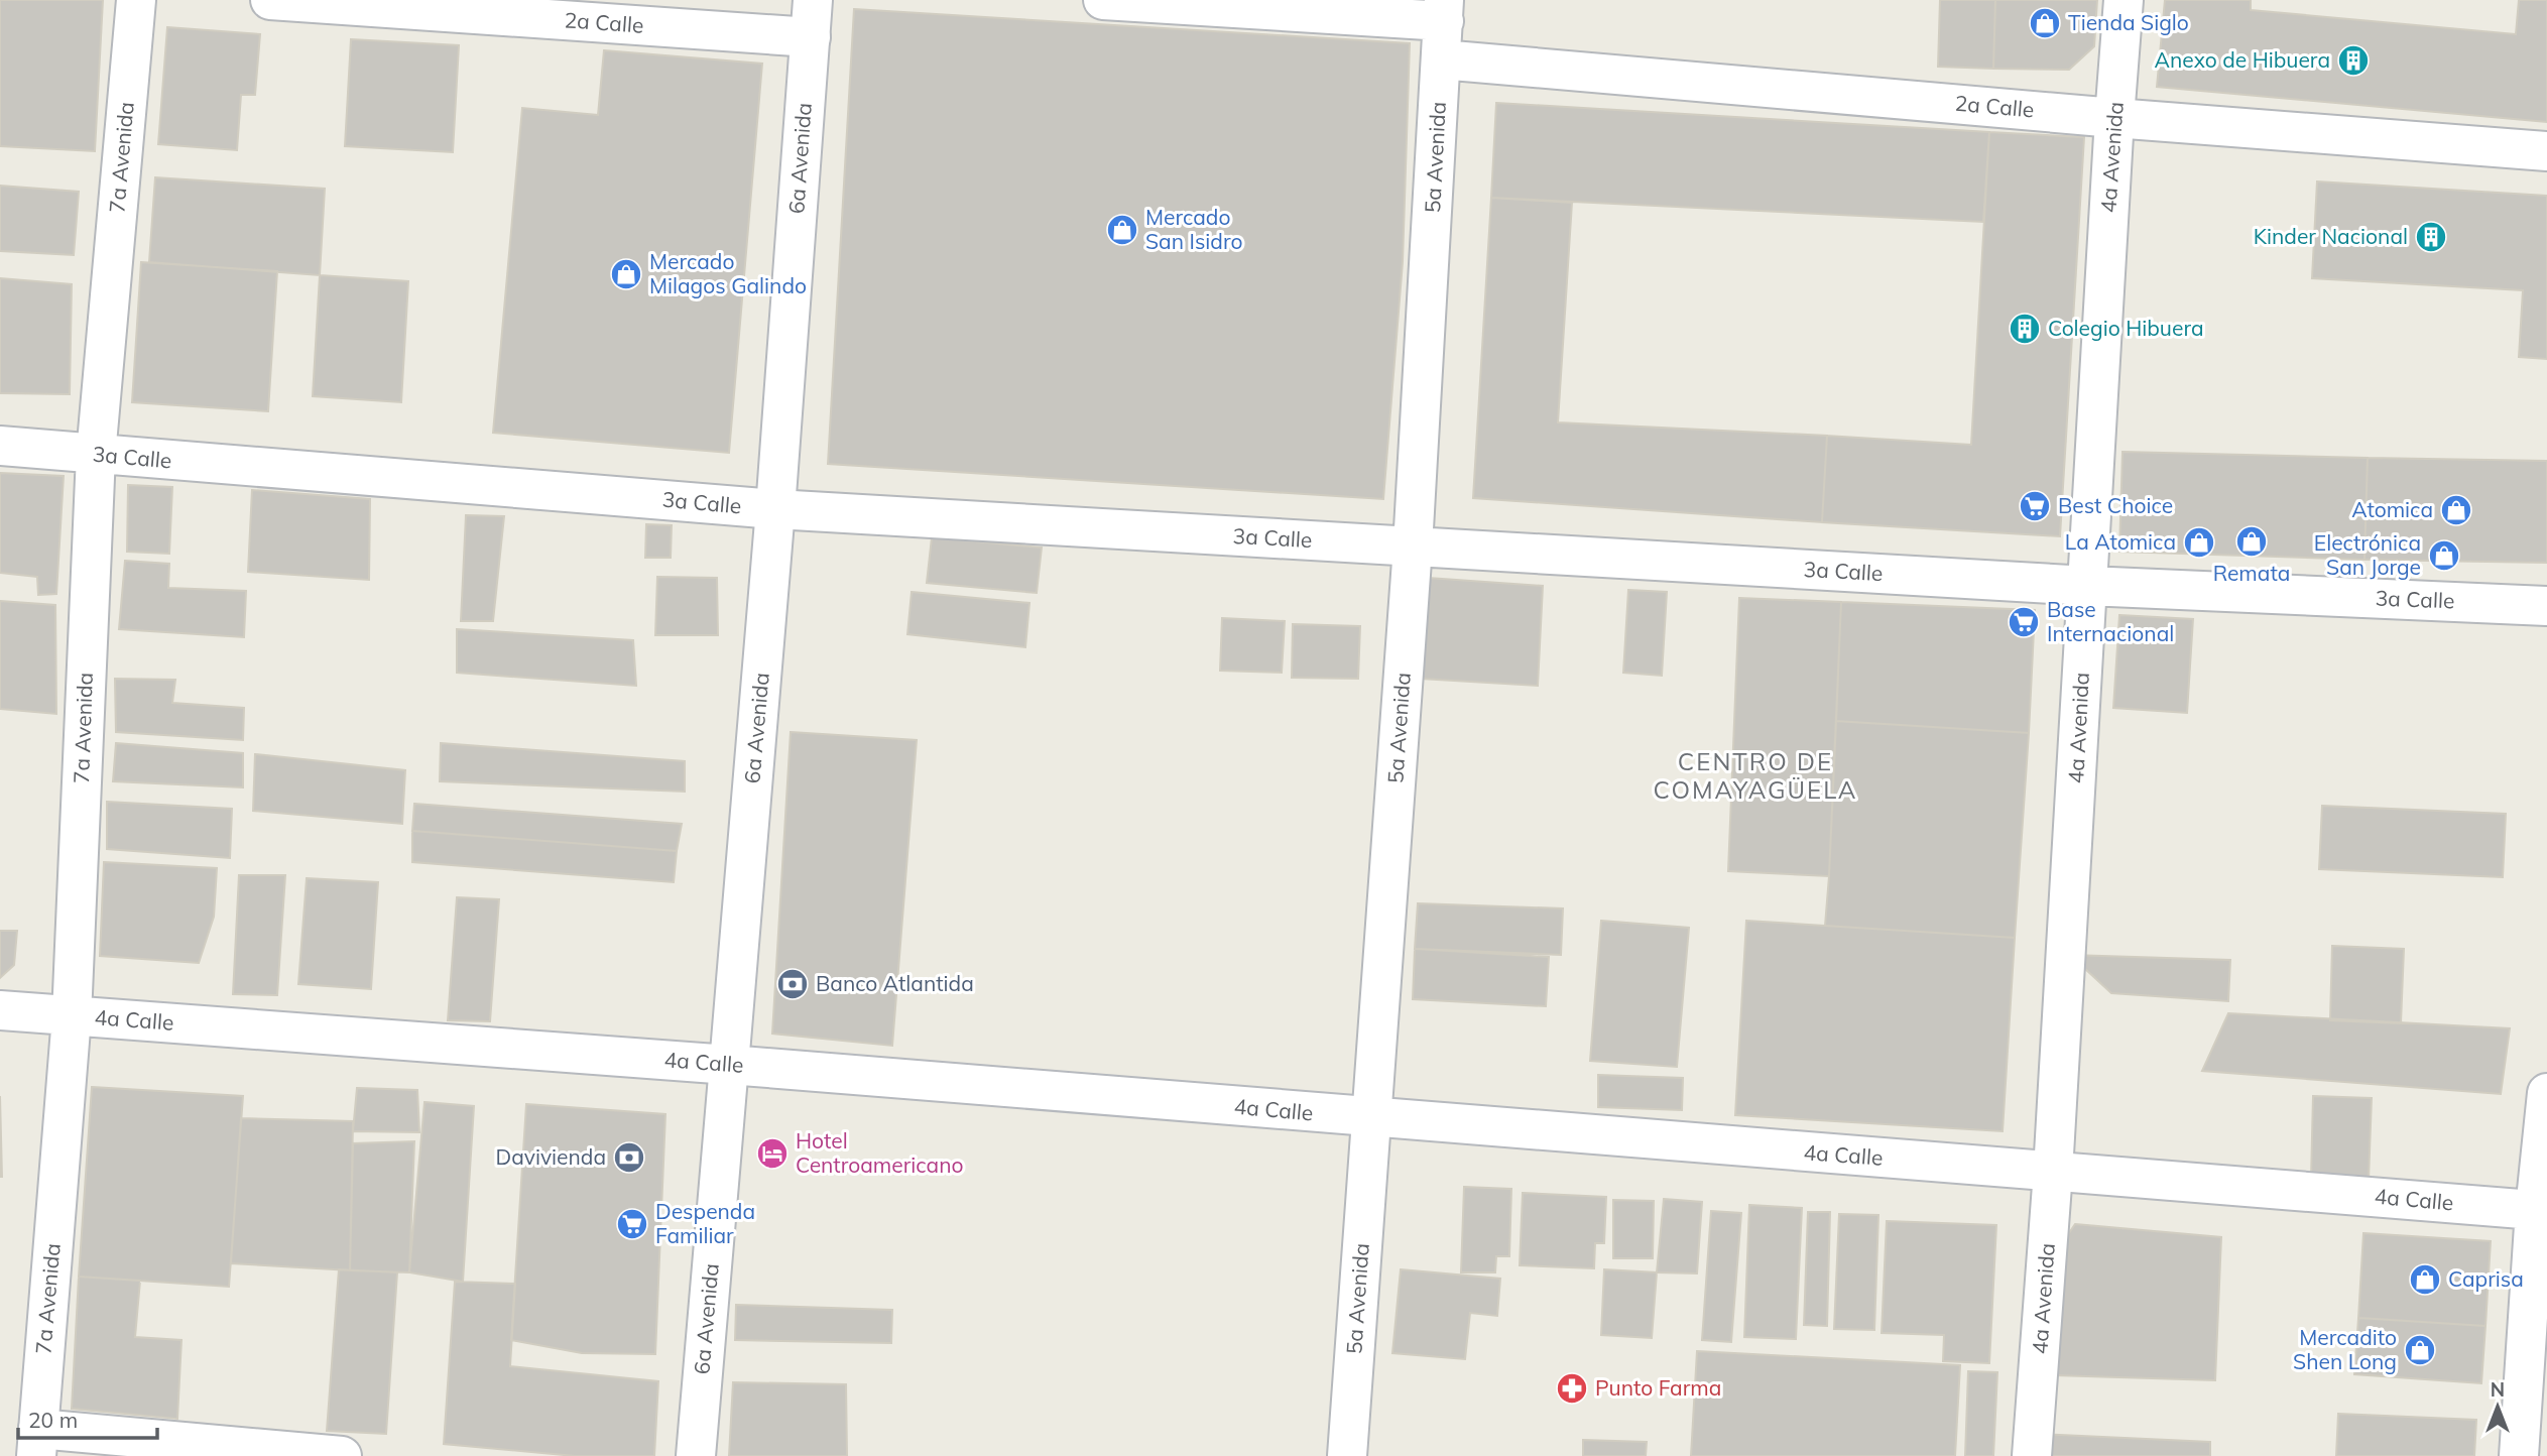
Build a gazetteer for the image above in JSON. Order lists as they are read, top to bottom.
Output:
{
  "streets": {
    "street": [
      "2a Calle",
      "7a Avenida",
      "5a Avenida",
      "4a Avenida",
      "6a Avenida",
      "3a Calle",
      "4a Calle"
    ]
  },
  "crossings": [
    ["2a Calle", "5a Avenida"],
    ["2a Calle", "4a Avenida"],
    ["2a Calle", "6a Avenida"],
    ["7a Avenida", "3a Calle"],
    ["7a Avenida", "4a Calle"],
    ["5a Avenida", "3a Calle"],
    ["5a Avenida", "4a Calle"],
    ["4a Avenida", "3a Calle"],
    ["4a Avenida", "4a Calle"],
    ["6a Avenida", "3a Calle"],
    ["6a Avenida", "4a Calle"]
  ],
  "districts": ["CENTRO DE COMAYAGÜELA"],
  "places": {
    "shop": [
      "Tienda Siglo",
      "Mercado San Isidro",
      "Mercado Milagos Galindo",
      "Atomica",
      "Remata",
      "La Atomica",
      "Electrónica San Jorge",
      "Caprisa",
      "Mercadito Shen Long"
    ],
    "building": ["Anexo de Hibuera", "Kinder Nacional", "Colegio Hibuera"],
    "supermarket": ["Best Choice", "Base Internacional", "Despenda Familiar"],
    "bank": ["Banco Atlantida", "Davivienda"],
    "hotel": ["Hotel Centroamericano"],
    "pharmacy": ["Punto Farma"]
  },
  "scale_bar": "20 m",
  "north": "top"
}
